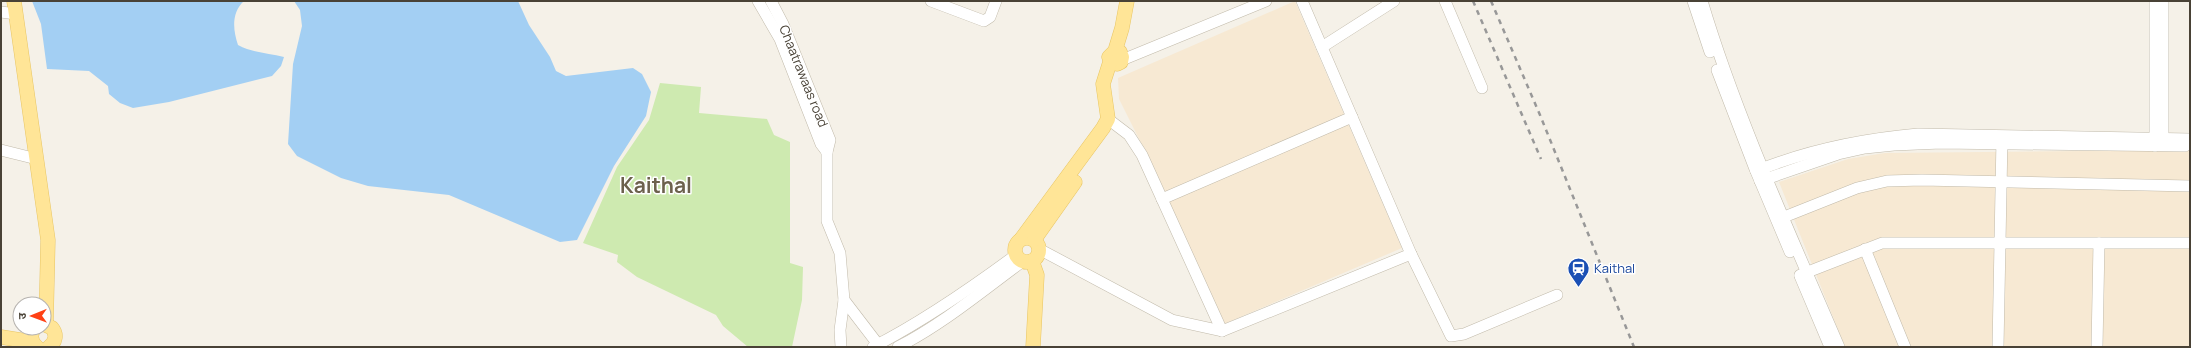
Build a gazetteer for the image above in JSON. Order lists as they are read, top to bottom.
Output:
{
  "streets": {
    "street": ["Chaatrawaas road"]
  },
  "districts": ["Kaithal"],
  "places": {
    "station": ["Kaithal"]
  },
  "north": "left"
}
